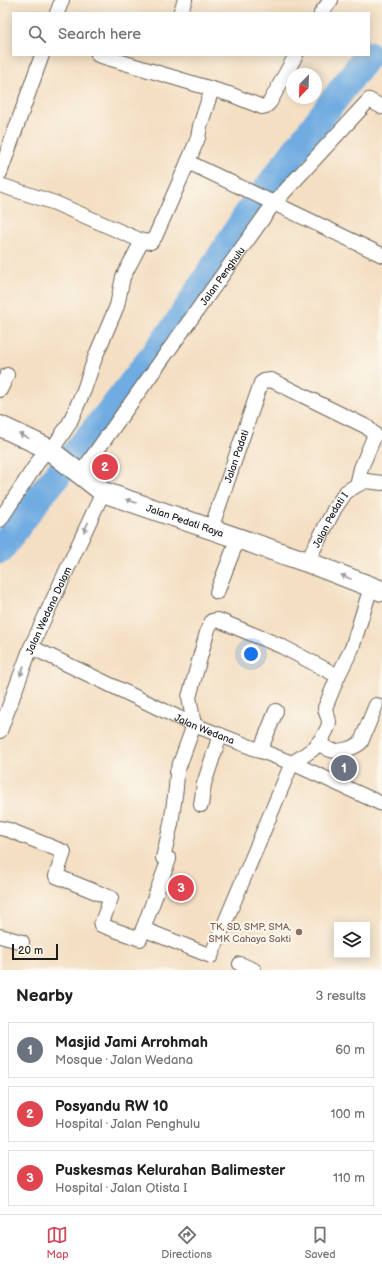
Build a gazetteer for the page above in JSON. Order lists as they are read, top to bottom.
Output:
{
  "streets": {
    "street": [
      "Jalan Penghulu",
      "Jalan Padati",
      "Jalan Pedati Raya",
      "Jalan Pedati I",
      "Jalan Wedana Dalam",
      "Jalan Wedana"
    ]
  },
  "crossings": [
    ["Jalan Penghulu", "Jalan Pedati Raya"],
    ["Jalan Padati", "Jalan Pedati Raya"],
    ["Jalan Padati", "Jalan Pedati I"],
    ["Jalan Pedati Raya", "Jalan Pedati I"],
    ["Jalan Pedati Raya", "Jalan Wedana Dalam"],
    ["Jalan Wedana Dalam", "Jalan Wedana"]
  ],
  "one_way": ["Jalan Pedati Raya", "Jalan Wedana Dalam"],
  "places": ["TK, SD, SMP, SMA, SMK Cahaya Sakti"],
  "scale_bar": "20 m",
  "north": "bottom left",
  "page": {
    "search": "Search here",
    "pins": ["2", "1", "3"],
    "scale": "20 m",
    "heading": ["Nearby", "3 results"],
    "list": [
      {
        "mark": "1",
        "name": "Masjid Jami Arrohmah",
        "note": "Mosque · Jalan Wedana",
        "value": "60 m"
      },
      {
        "mark": "2",
        "name": "Posyandu RW 10",
        "note": "Hospital · Jalan Penghulu",
        "value": "100 m"
      },
      {
        "mark": "3",
        "name": "Puskesmas Kelurahan Balimester",
        "note": "Hospital · Jalan Otista I",
        "value": "110 m"
      }
    ],
    "nav": ["Map", "Directions", "Saved"]
  }
}
